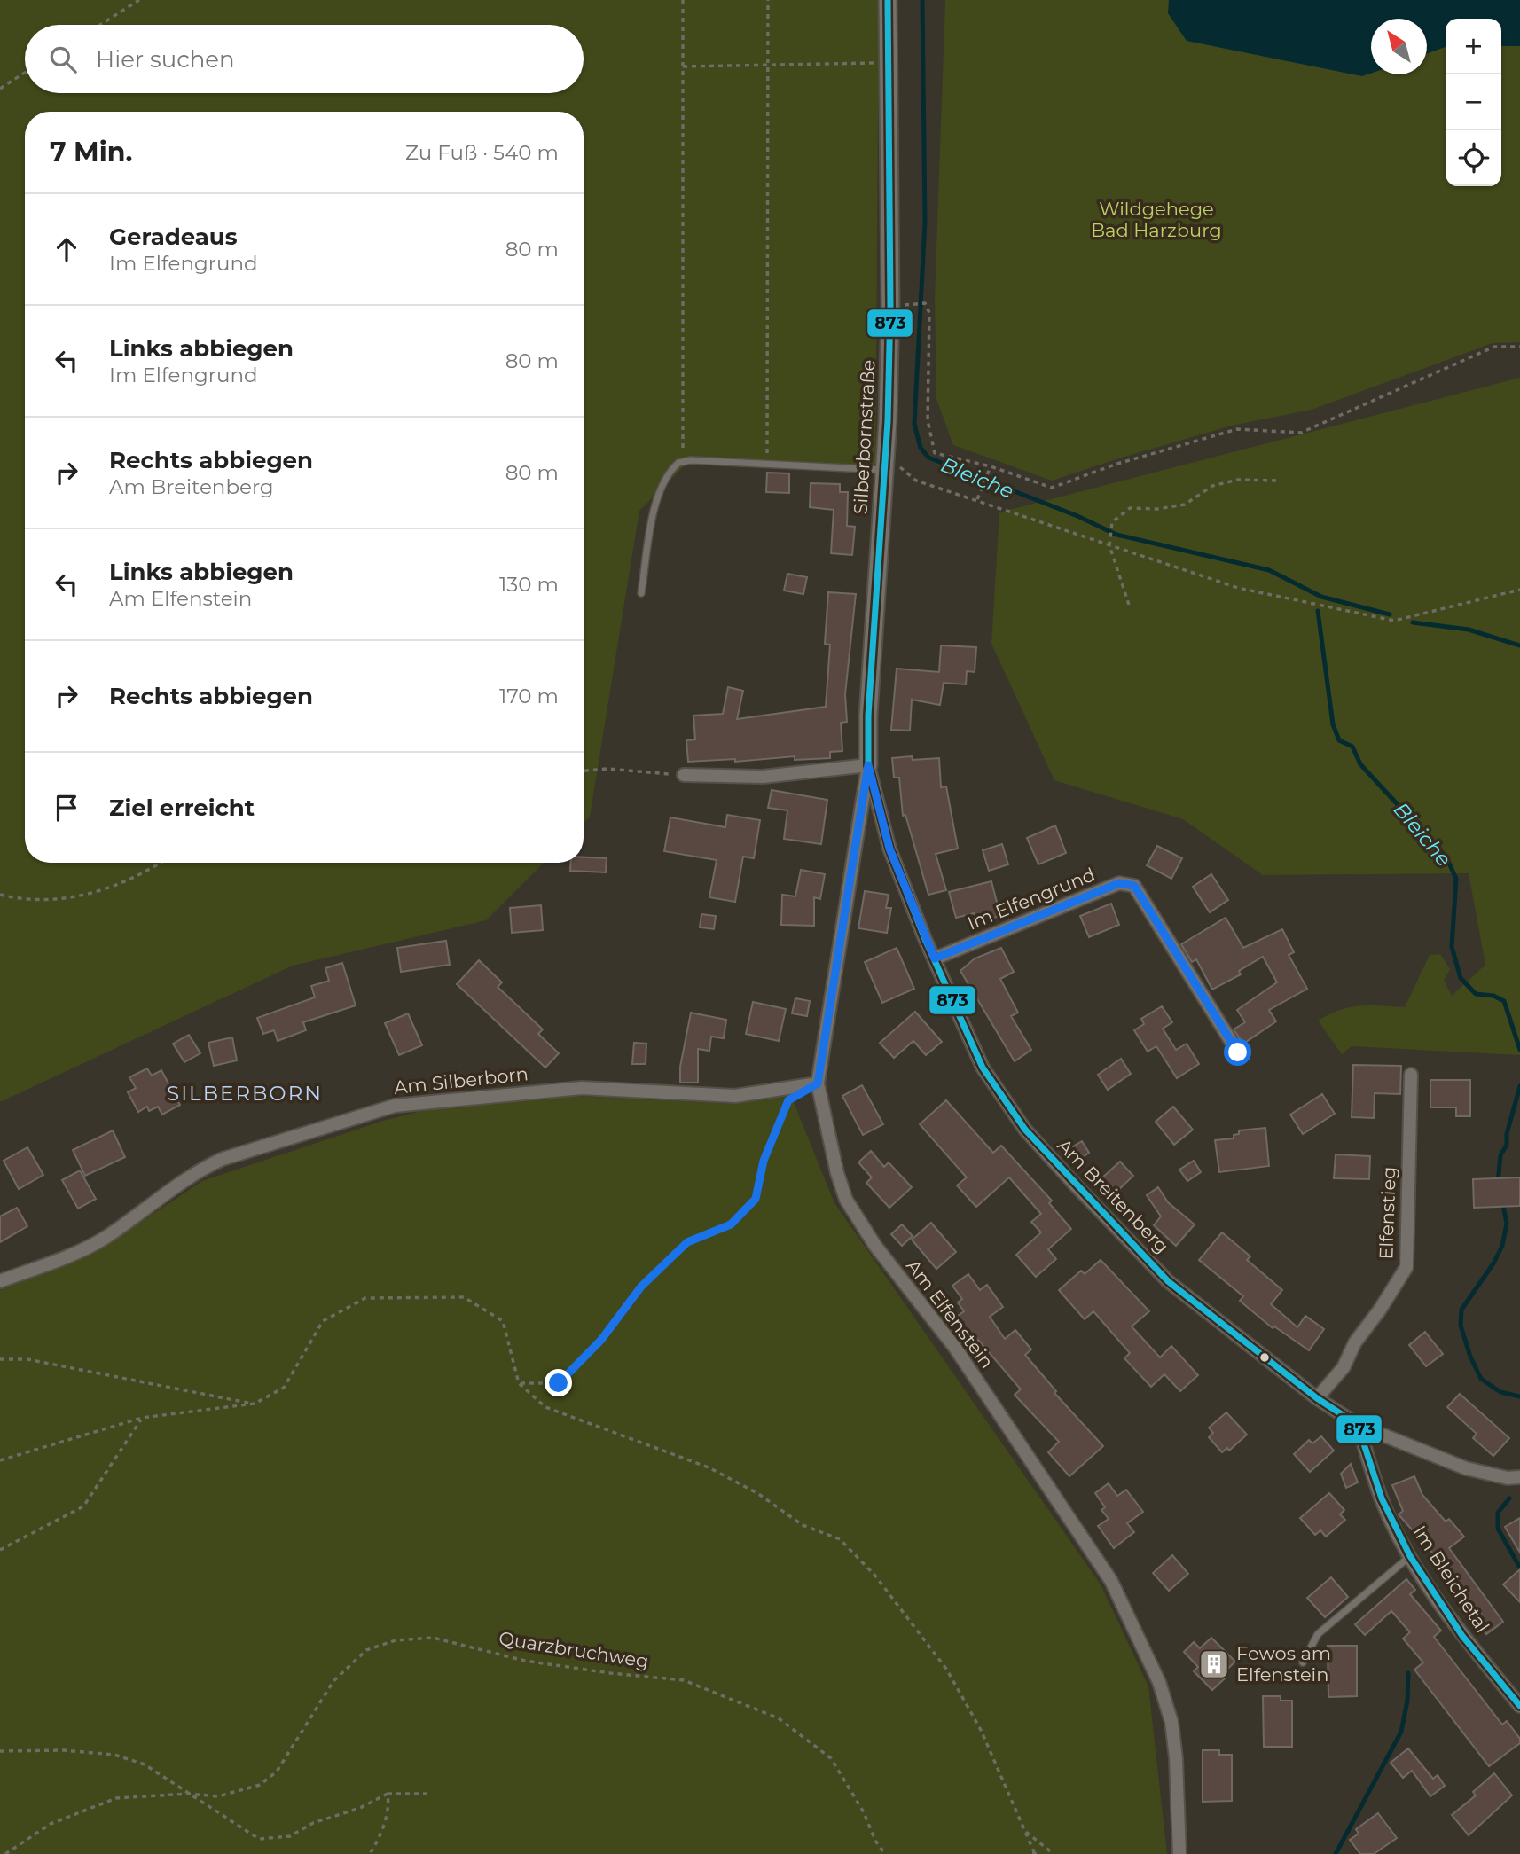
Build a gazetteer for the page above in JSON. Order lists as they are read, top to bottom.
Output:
{
  "streets": {
    "street": [
      "Silberbornstraße",
      "Im Elfengrund",
      "Am Silberborn",
      "Am Breitenberg",
      "Elfenstieg",
      "Am Elfenstein",
      "Im Bleichetal"
    ],
    "path": ["Quarzbruchweg"]
  },
  "crossings": [
    ["Silberbornstraße", "Am Breitenberg"],
    ["Silberbornstraße", "Am Elfenstein"],
    ["Im Elfengrund", "Am Breitenberg"],
    ["Am Silberborn", "Am Elfenstein"],
    ["Am Breitenberg", "Elfenstieg"],
    ["Am Breitenberg", "Am Elfenstein"],
    ["Am Breitenberg", "Im Bleichetal"]
  ],
  "districts": ["SILBERBORN"],
  "water": ["Bleiche"],
  "parks": ["Wildgehege Bad Harzburg"],
  "places": {
    "building": ["Fewos am Elfenstein"]
  },
  "lines": ["transit line 873"],
  "north": "top left",
  "page": {
    "map_buttons": ["+", "−"],
    "search": "Hier suchen",
    "heading": ["7 Min.", "Zu Fuß · 540 m"],
    "list": [
      ["Geradeaus", "Im Elfengrund", "80 m"],
      ["Links abbiegen", "Im Elfengrund", "80 m"],
      ["Rechts abbiegen", "Am Breitenberg", "80 m"],
      ["Links abbiegen", "Am Elfenstein", "130 m"],
      ["Rechts abbiegen", "170 m"],
      "Ziel erreicht"
    ]
  }
}
